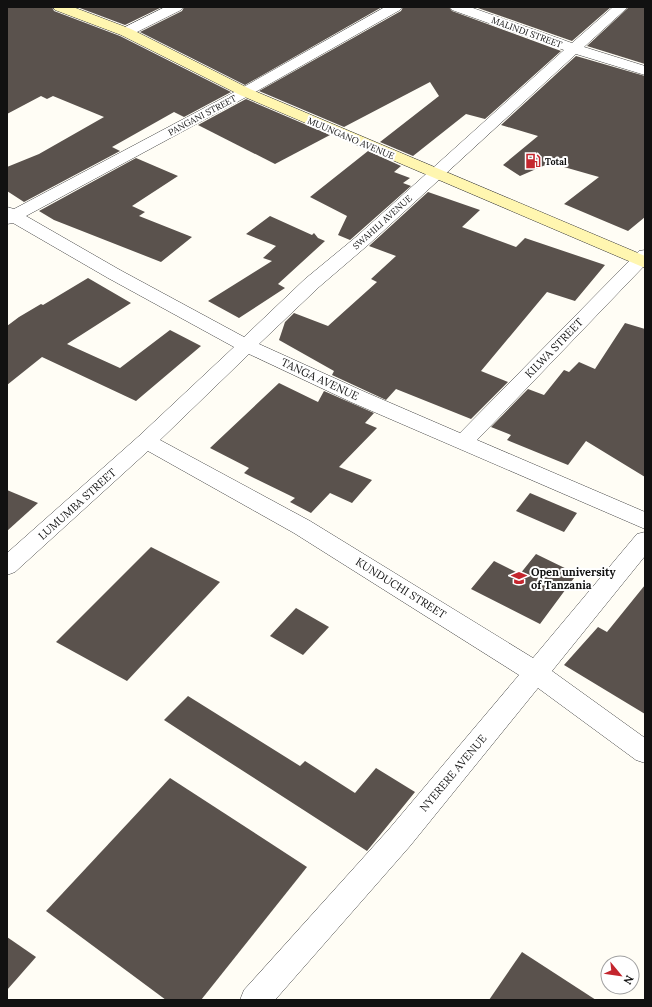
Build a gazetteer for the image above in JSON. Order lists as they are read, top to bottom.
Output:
{
  "streets": {
    "main road": ["MUUNGANO AVENUE"],
    "street": [
      "MALINDI STREET",
      "PANGANI STREET",
      "SWAHILI AVENUE",
      "KILWA STREET",
      "TANGA AVENUE",
      "LUMUMBA STREET",
      "KUNDUCHI STREET",
      "NYERERE AVENUE"
    ]
  },
  "crossings": [
    ["MALINDI STREET", "SWAHILI AVENUE"],
    ["PANGANI STREET", "MUUNGANO AVENUE"],
    ["PANGANI STREET", "TANGA AVENUE"],
    ["MUUNGANO AVENUE", "SWAHILI AVENUE"],
    ["MUUNGANO AVENUE", "KILWA STREET"],
    ["SWAHILI AVENUE", "TANGA AVENUE"],
    ["SWAHILI AVENUE", "LUMUMBA STREET"],
    ["SWAHILI AVENUE", "KUNDUCHI STREET"],
    ["KILWA STREET", "TANGA AVENUE"],
    ["LUMUMBA STREET", "KUNDUCHI STREET"],
    ["KUNDUCHI STREET", "NYERERE AVENUE"]
  ],
  "places": {
    "fuel station": ["Total"],
    "school or university": ["Open university of Tanzania"]
  },
  "north": "bottom right"
}
